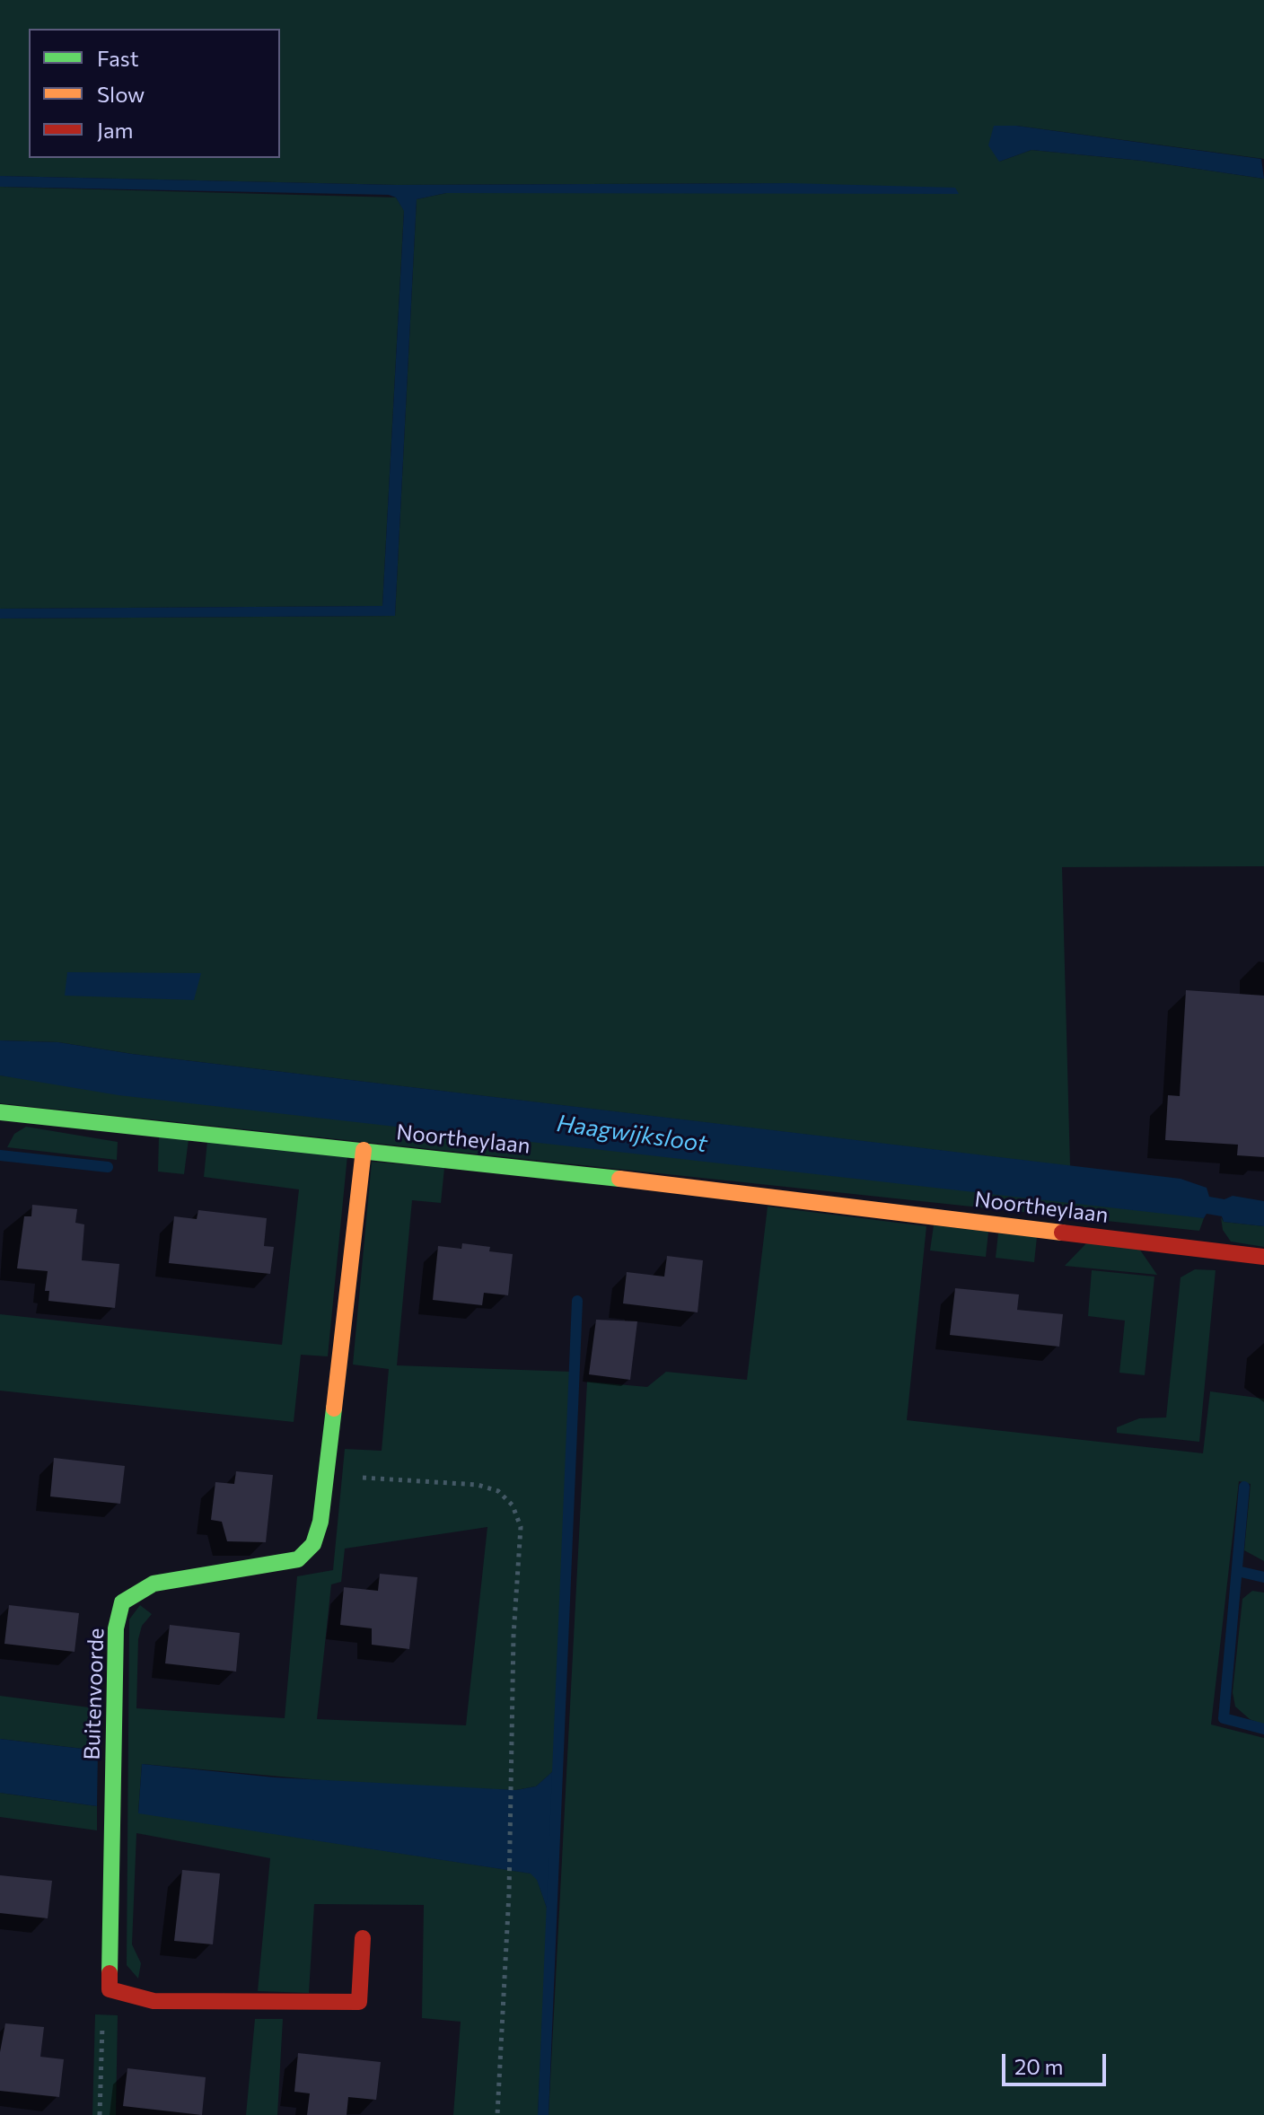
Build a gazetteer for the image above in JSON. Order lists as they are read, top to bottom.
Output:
{
  "streets": {
    "street": ["Noortheylaan", "Buitenvoorde"]
  },
  "crossings": [
    ["Noortheylaan", "Buitenvoorde"]
  ],
  "water": ["Haagwijksloot"],
  "legend": ["Fast", "Slow", "Jam"],
  "scale_bar": "20 m"
}
